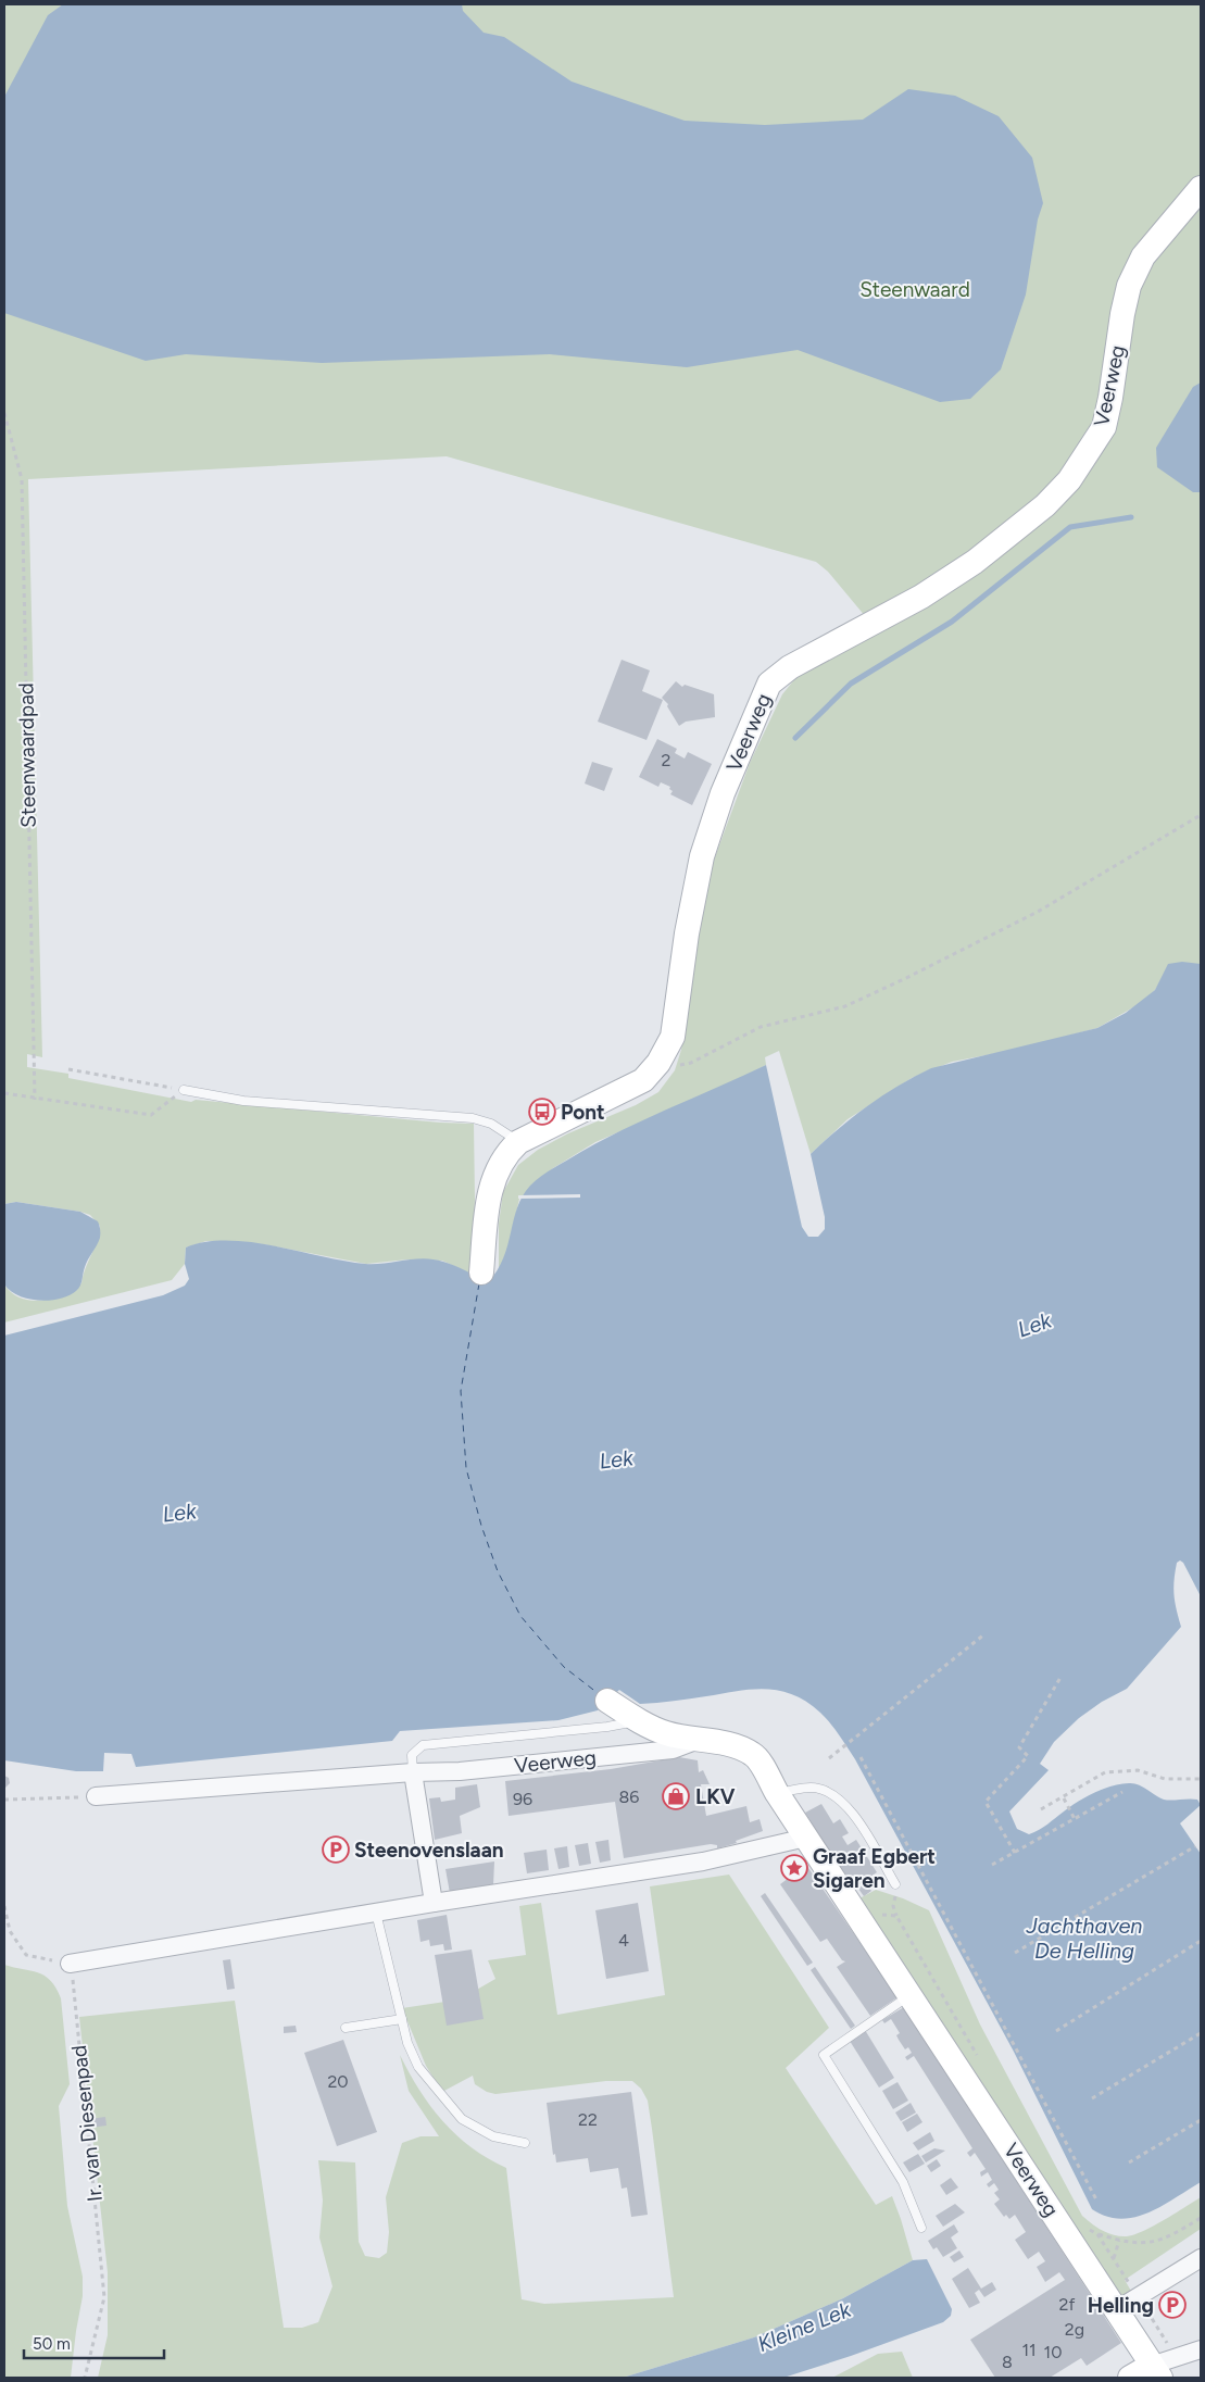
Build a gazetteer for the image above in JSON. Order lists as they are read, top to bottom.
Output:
{
  "streets": {
    "street": ["Veerweg"],
    "path": ["Steenwaardpad", "Ir. van Diesenpad"]
  },
  "water": ["Lek", "Jachthaven De Helling", "Kleine Lek"],
  "parks": ["Steenwaard"],
  "places": {
    "bus stop": ["Pont"],
    "shop": ["LKV"],
    "parking": ["Steenovenslaan", "Helling"],
    "place": ["Graaf Egbert Sigaren"]
  },
  "house_numbers": [
    "2",
    "86",
    "96",
    "4",
    "20",
    "22",
    "2f",
    "2g",
    "11",
    "10",
    "8"
  ],
  "scale_bar": "50 m"
}
